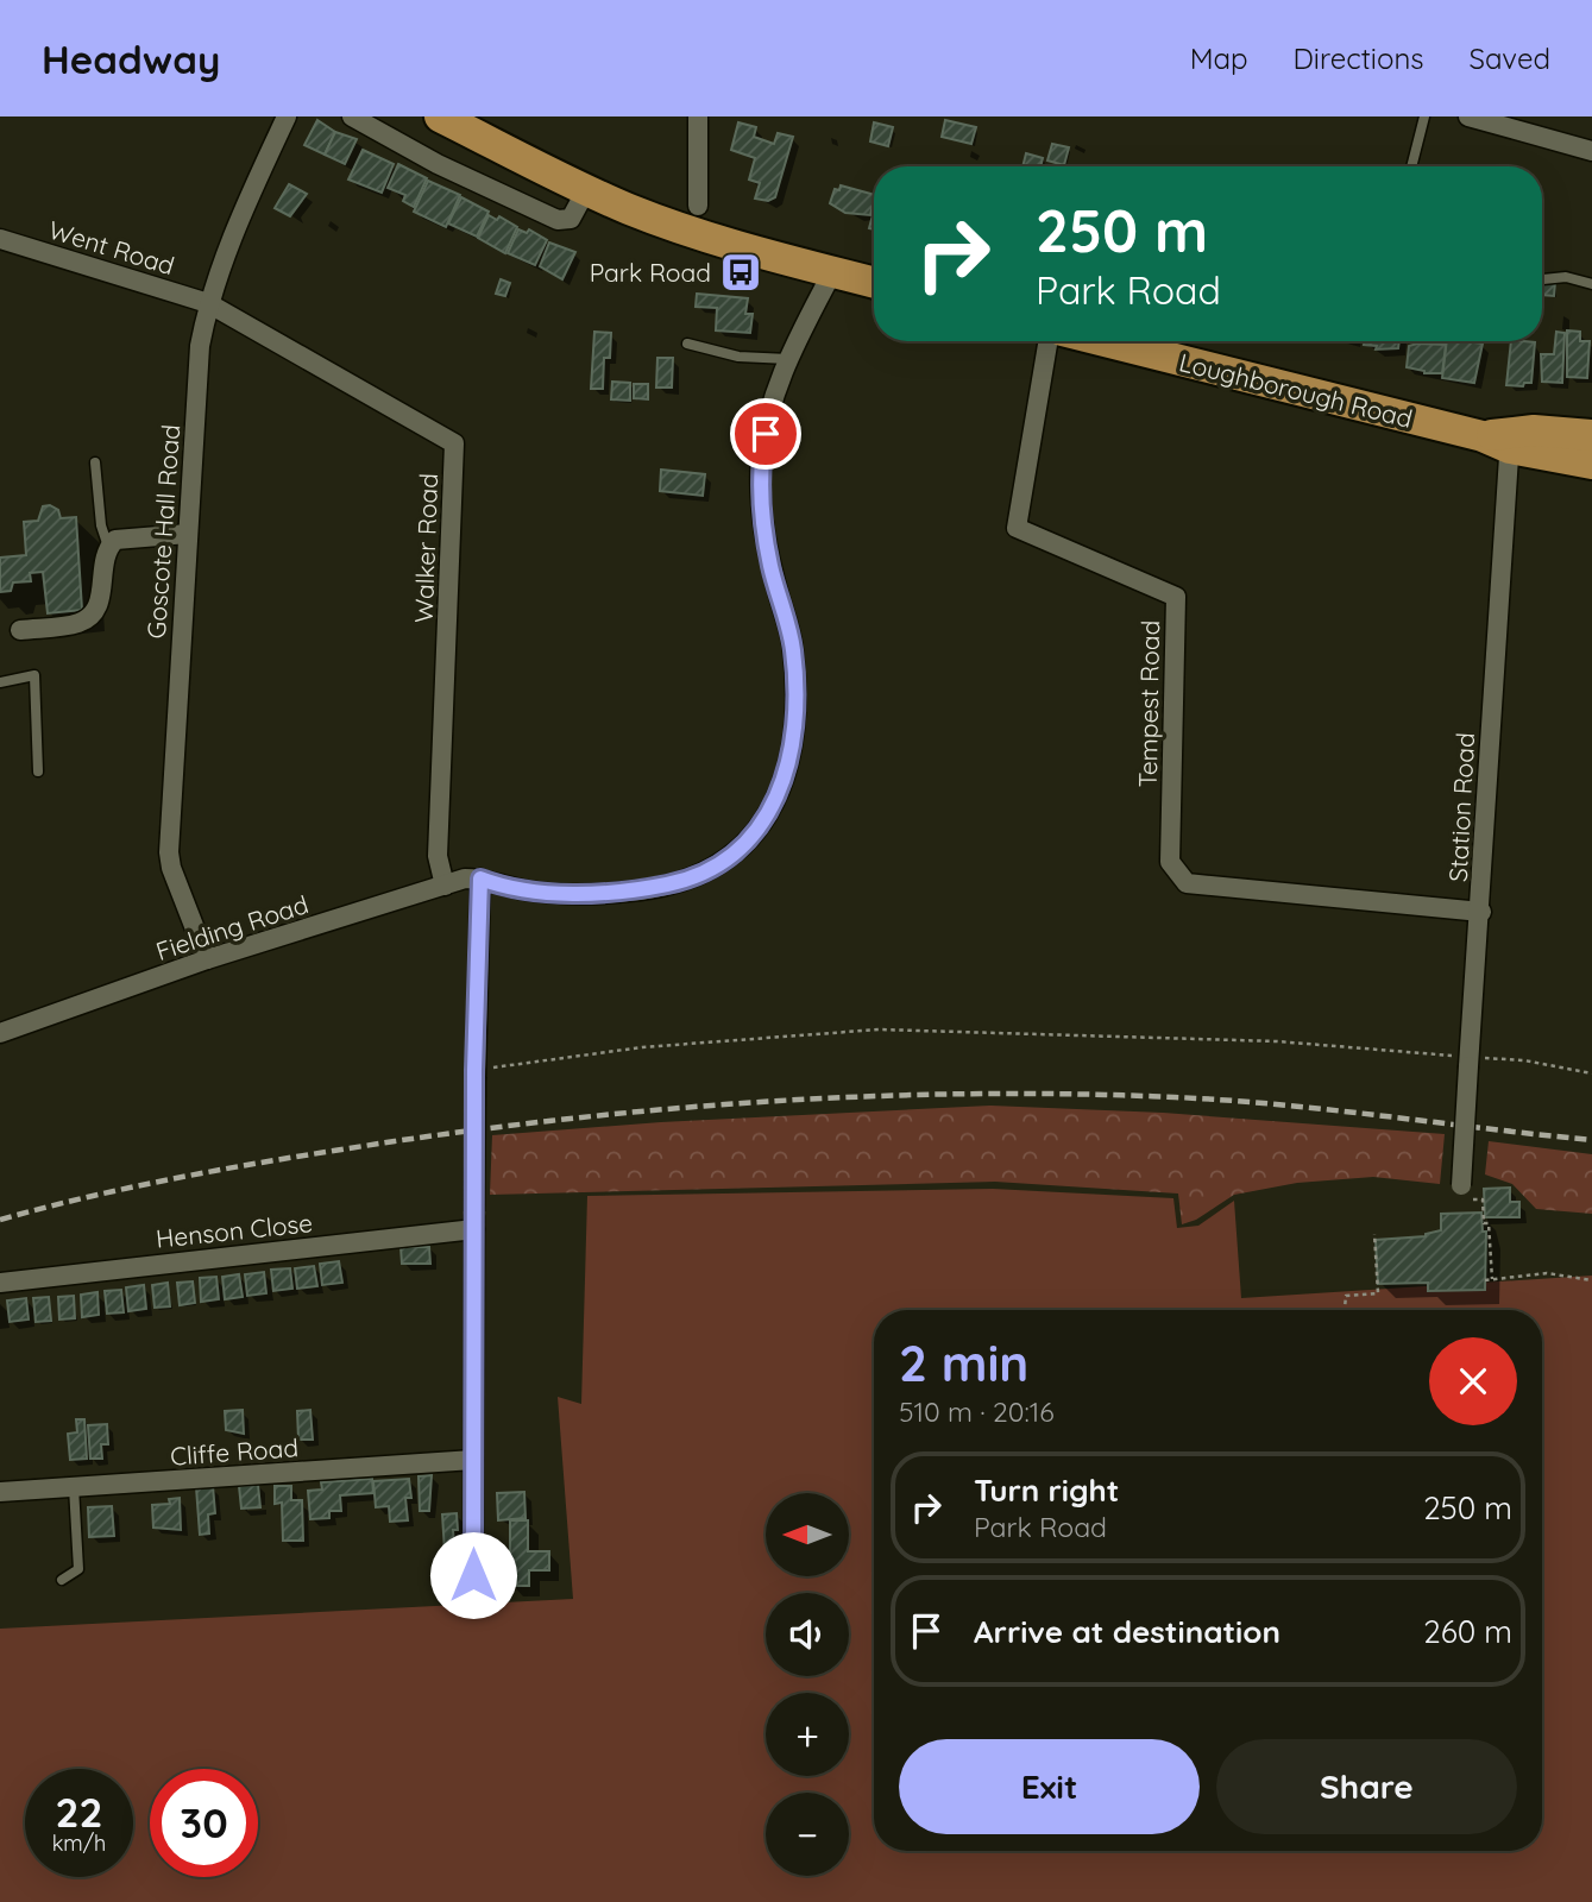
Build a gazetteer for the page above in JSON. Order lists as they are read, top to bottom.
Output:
{
  "streets": {
    "highway": ["Loughborough Road"],
    "street": [
      "Went Road",
      "Goscote Hall Road",
      "Walker Road",
      "Tempest Road",
      "Station Road",
      "Fielding Road",
      "Henson Close",
      "Cliffe Road"
    ]
  },
  "crossings": [
    ["Went Road", "Goscote Hall Road"],
    ["Went Road", "Walker Road"],
    ["Loughborough Road", "Station Road"],
    ["Goscote Hall Road", "Walker Road"],
    ["Goscote Hall Road", "Fielding Road"],
    ["Walker Road", "Fielding Road"],
    ["Tempest Road", "Station Road"]
  ],
  "places": {
    "bus stop": ["Park Road"]
  },
  "north": "left",
  "page": {
    "header": "Headway",
    "nav": ["Map", "Directions", "Saved"],
    "turn": ["250 m", "Park Road"],
    "heading": ["2 min", "510 m · 20:16"],
    "list": [
      {
        "name": "Turn right",
        "note": "Park Road",
        "value": "250 m"
      },
      {
        "name": "Arrive at destination",
        "value": "260 m"
      }
    ],
    "map_buttons": ["+", "−"],
    "buttons": ["Exit", "Share"],
    "speed": "22 km/h",
    "limit": "30"
  }
}
